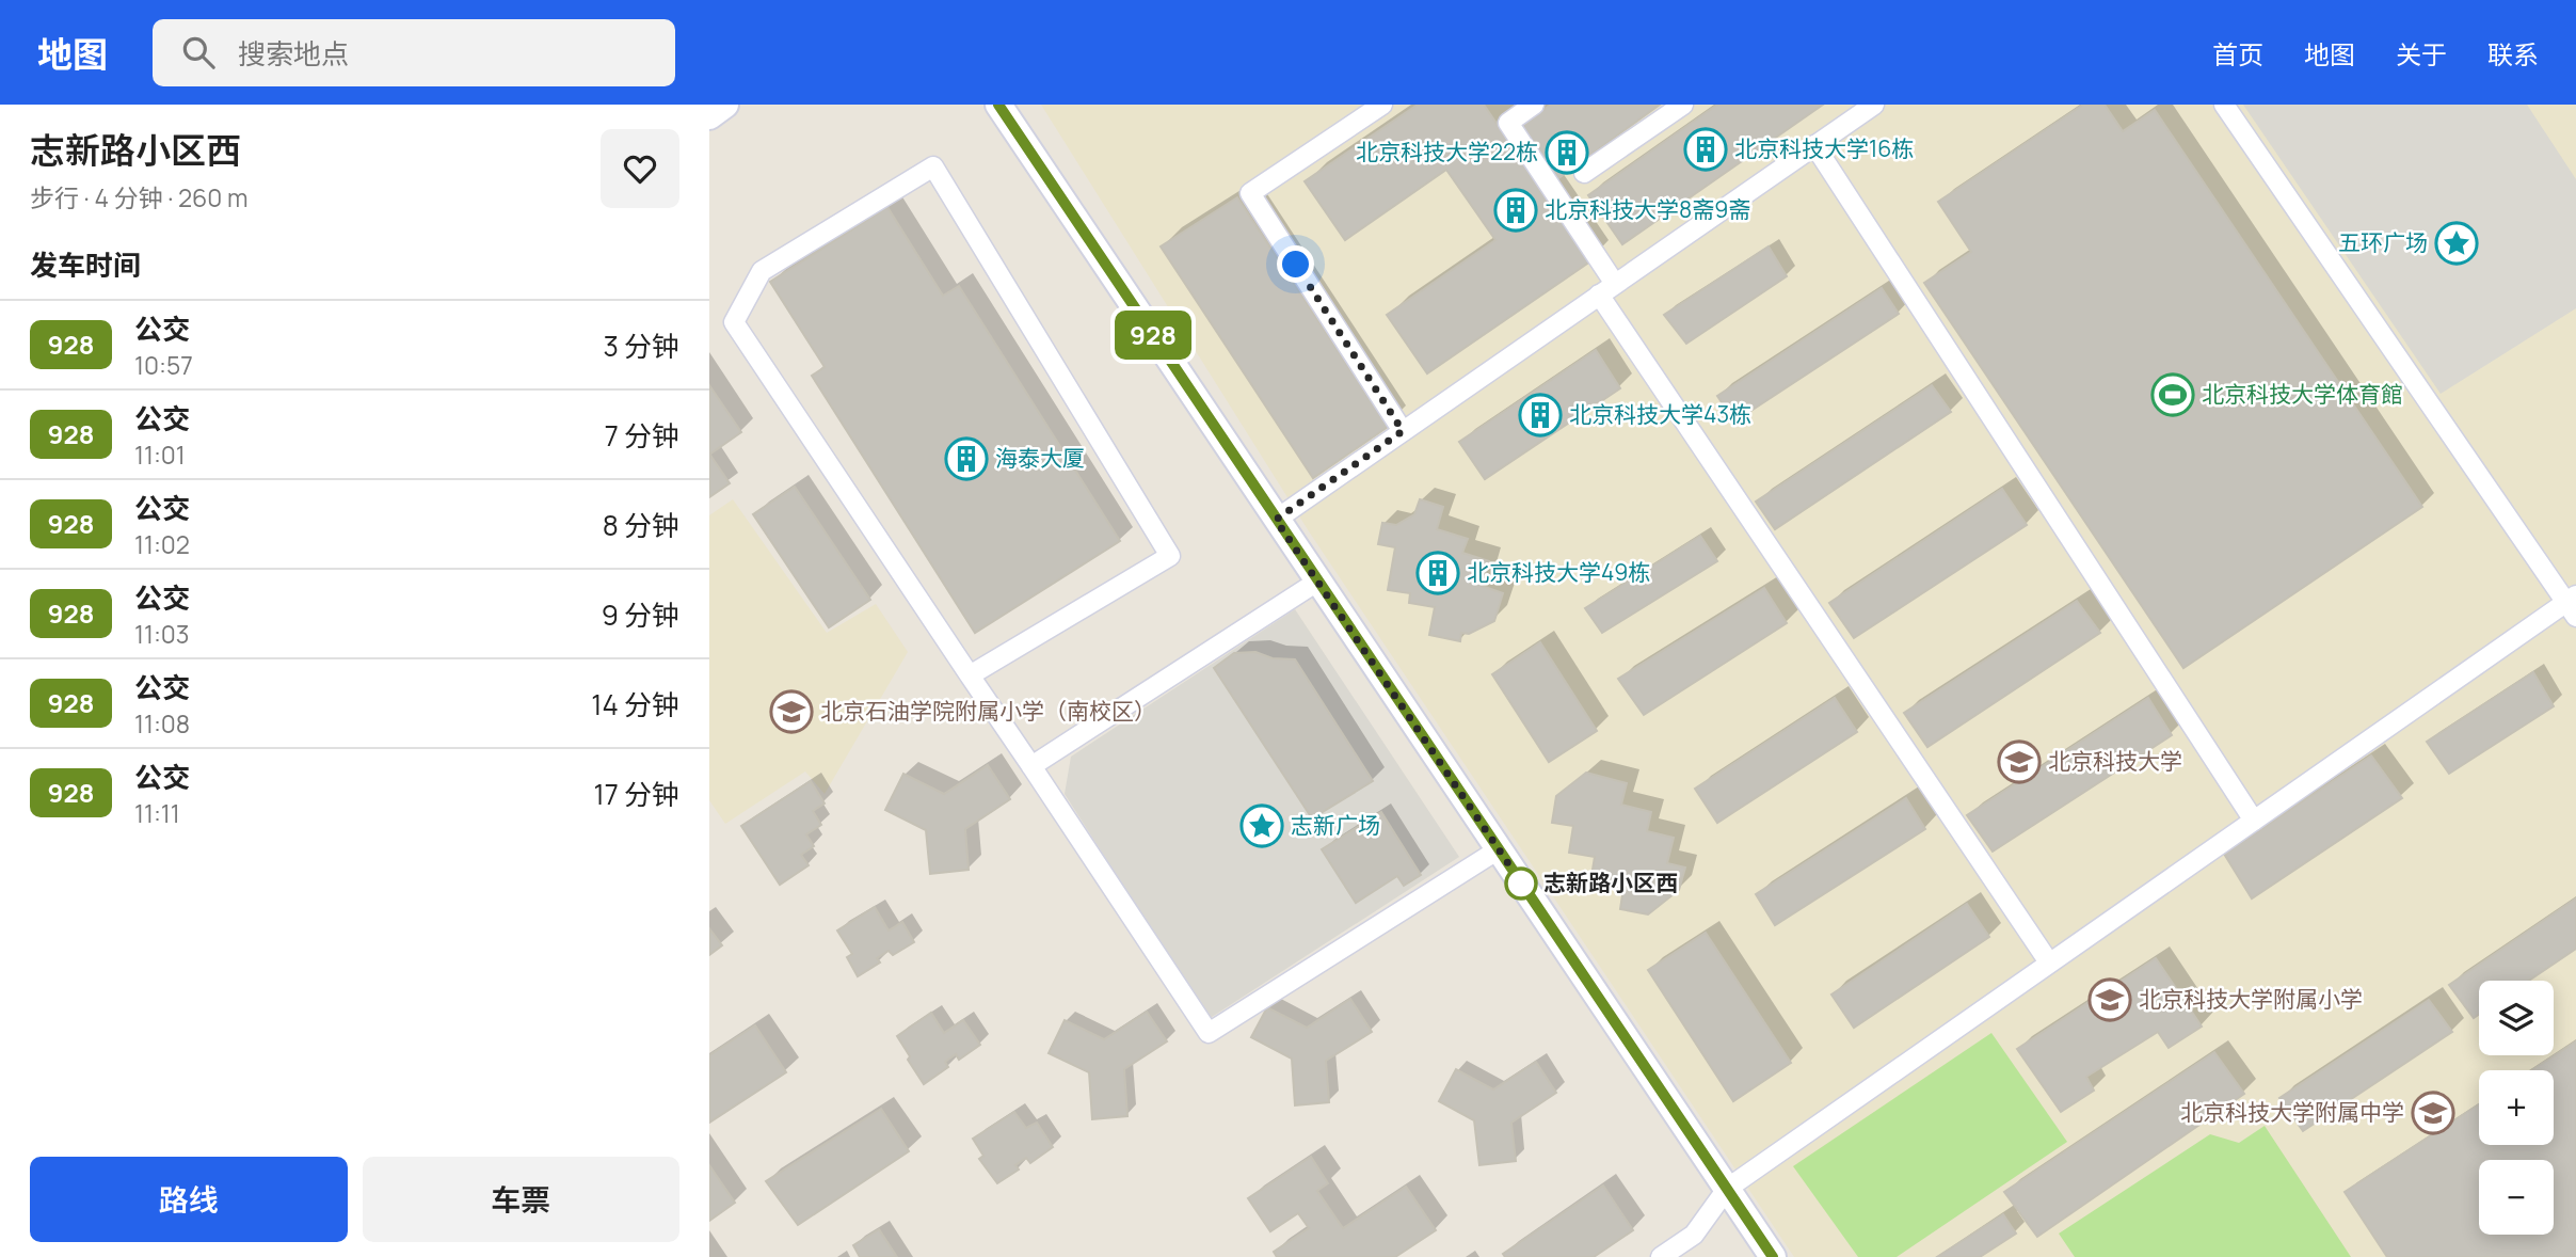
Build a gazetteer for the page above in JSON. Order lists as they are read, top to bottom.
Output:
{
  "places": {
    "building": [
      "北京科技大学16栋",
      "北京科技大学22栋",
      "北京科技大学8斋9斋",
      "北京科技大学43栋",
      "海泰大厦",
      "北京科技大学49栋"
    ],
    "place": ["五环广场", "志新广场"],
    "sports": ["北京科技大学体育館"],
    "school or university": [
      "北京石油学院附属小学（南校区）",
      "北京科技大学",
      "北京科技大学附属小学",
      "北京科技大学附属中学"
    ],
    "other": ["志新路小区西"]
  },
  "lines": ["bus line 928"],
  "page": {
    "header": "地图",
    "search": "搜索地点",
    "nav": [
      "首页",
      "地图",
      "关于",
      "联系"
    ],
    "heading": [
      ["志新路小区西", "步行 · 4 分钟 · 260 m"],
      "发车时间"
    ],
    "on_map": "928",
    "list": [
      {
        "mark": "928",
        "name": "公交",
        "note": "10:57",
        "value": "3 分钟"
      },
      {
        "mark": "928",
        "name": "公交",
        "note": "11:01",
        "value": "7 分钟"
      },
      {
        "mark": "928",
        "name": "公交",
        "note": "11:02",
        "value": "8 分钟"
      },
      {
        "mark": "928",
        "name": "公交",
        "note": "11:03",
        "value": "9 分钟"
      },
      {
        "mark": "928",
        "name": "公交",
        "note": "11:08",
        "value": "14 分钟"
      },
      {
        "mark": "928",
        "name": "公交",
        "note": "11:11",
        "value": "17 分钟"
      }
    ],
    "map_buttons": ["+", "−"],
    "buttons": ["路线", "车票"]
  }
}
